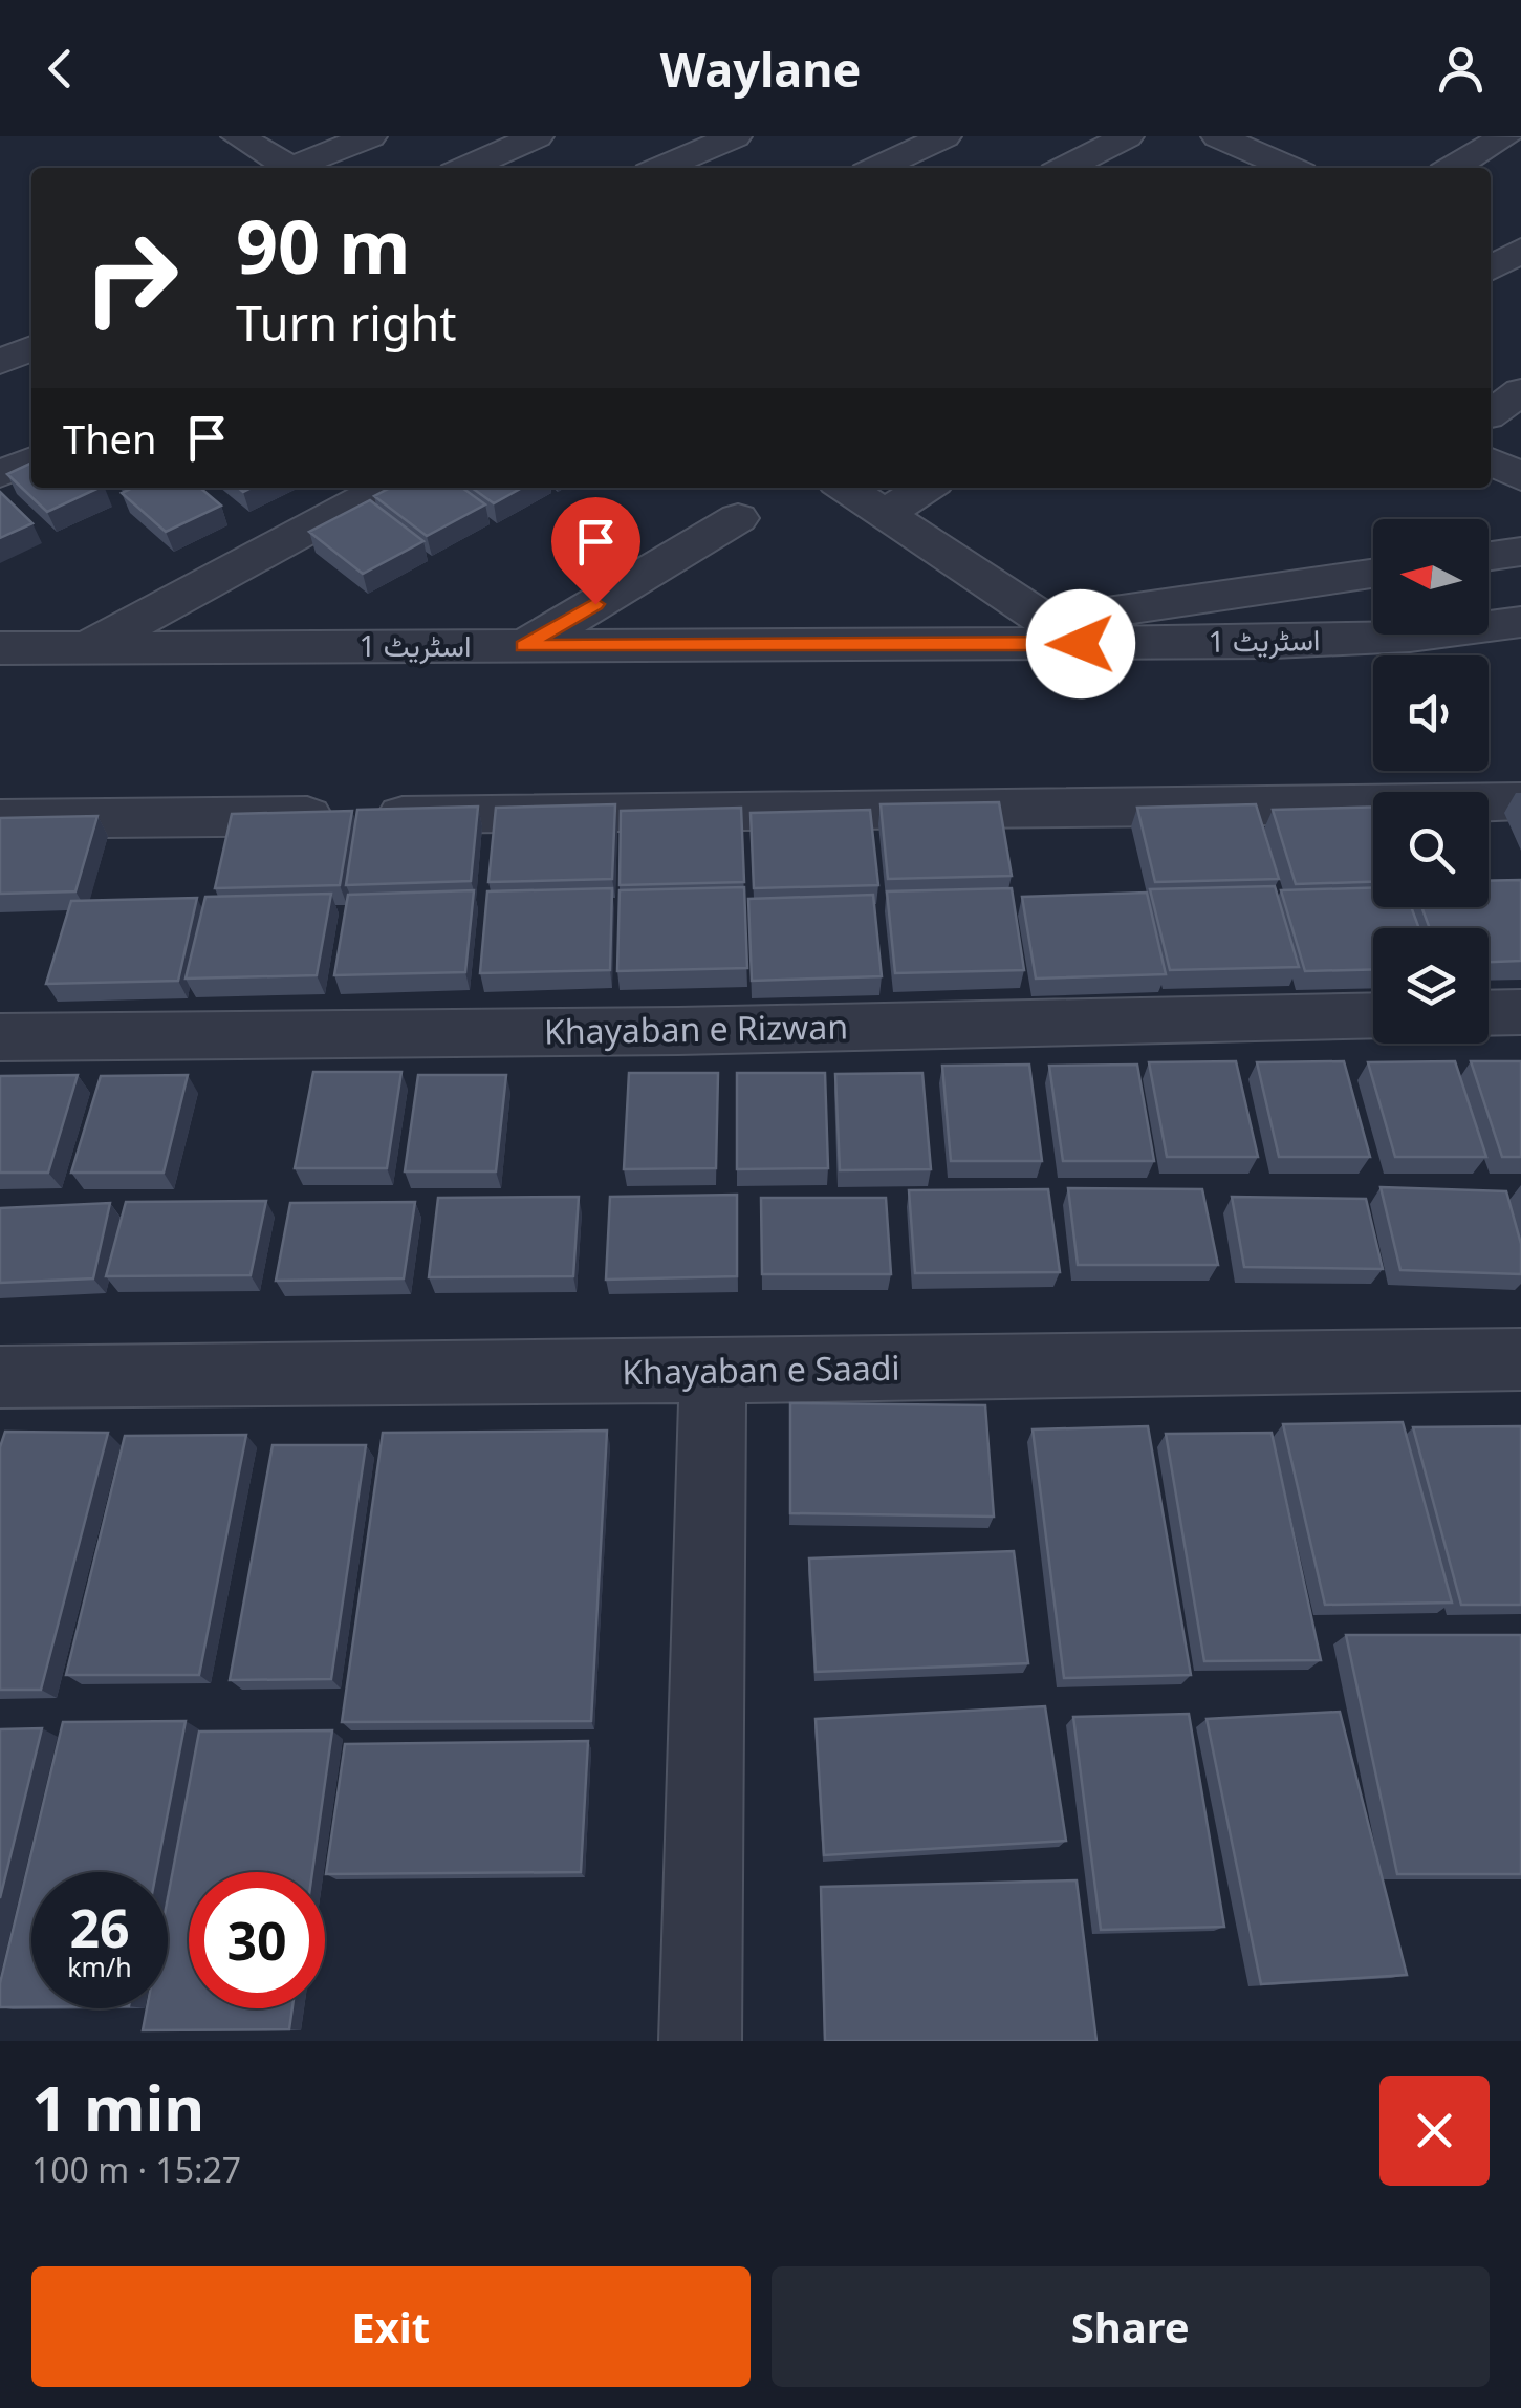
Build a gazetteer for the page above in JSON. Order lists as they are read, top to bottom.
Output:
{
  "streets": {
    "street": ["اسٹریٹ 1", "Khayaban e Rizwan", "Khayaban e Saadi"]
  },
  "north": "left",
  "page": {
    "header": "Waylane",
    "turn": ["90 m", "Turn right"],
    "then": "Then",
    "speed": "26 km/h",
    "limit": "30",
    "heading": ["1 min", "100 m · 15:27"],
    "buttons": ["Exit", "Share"]
  }
}
